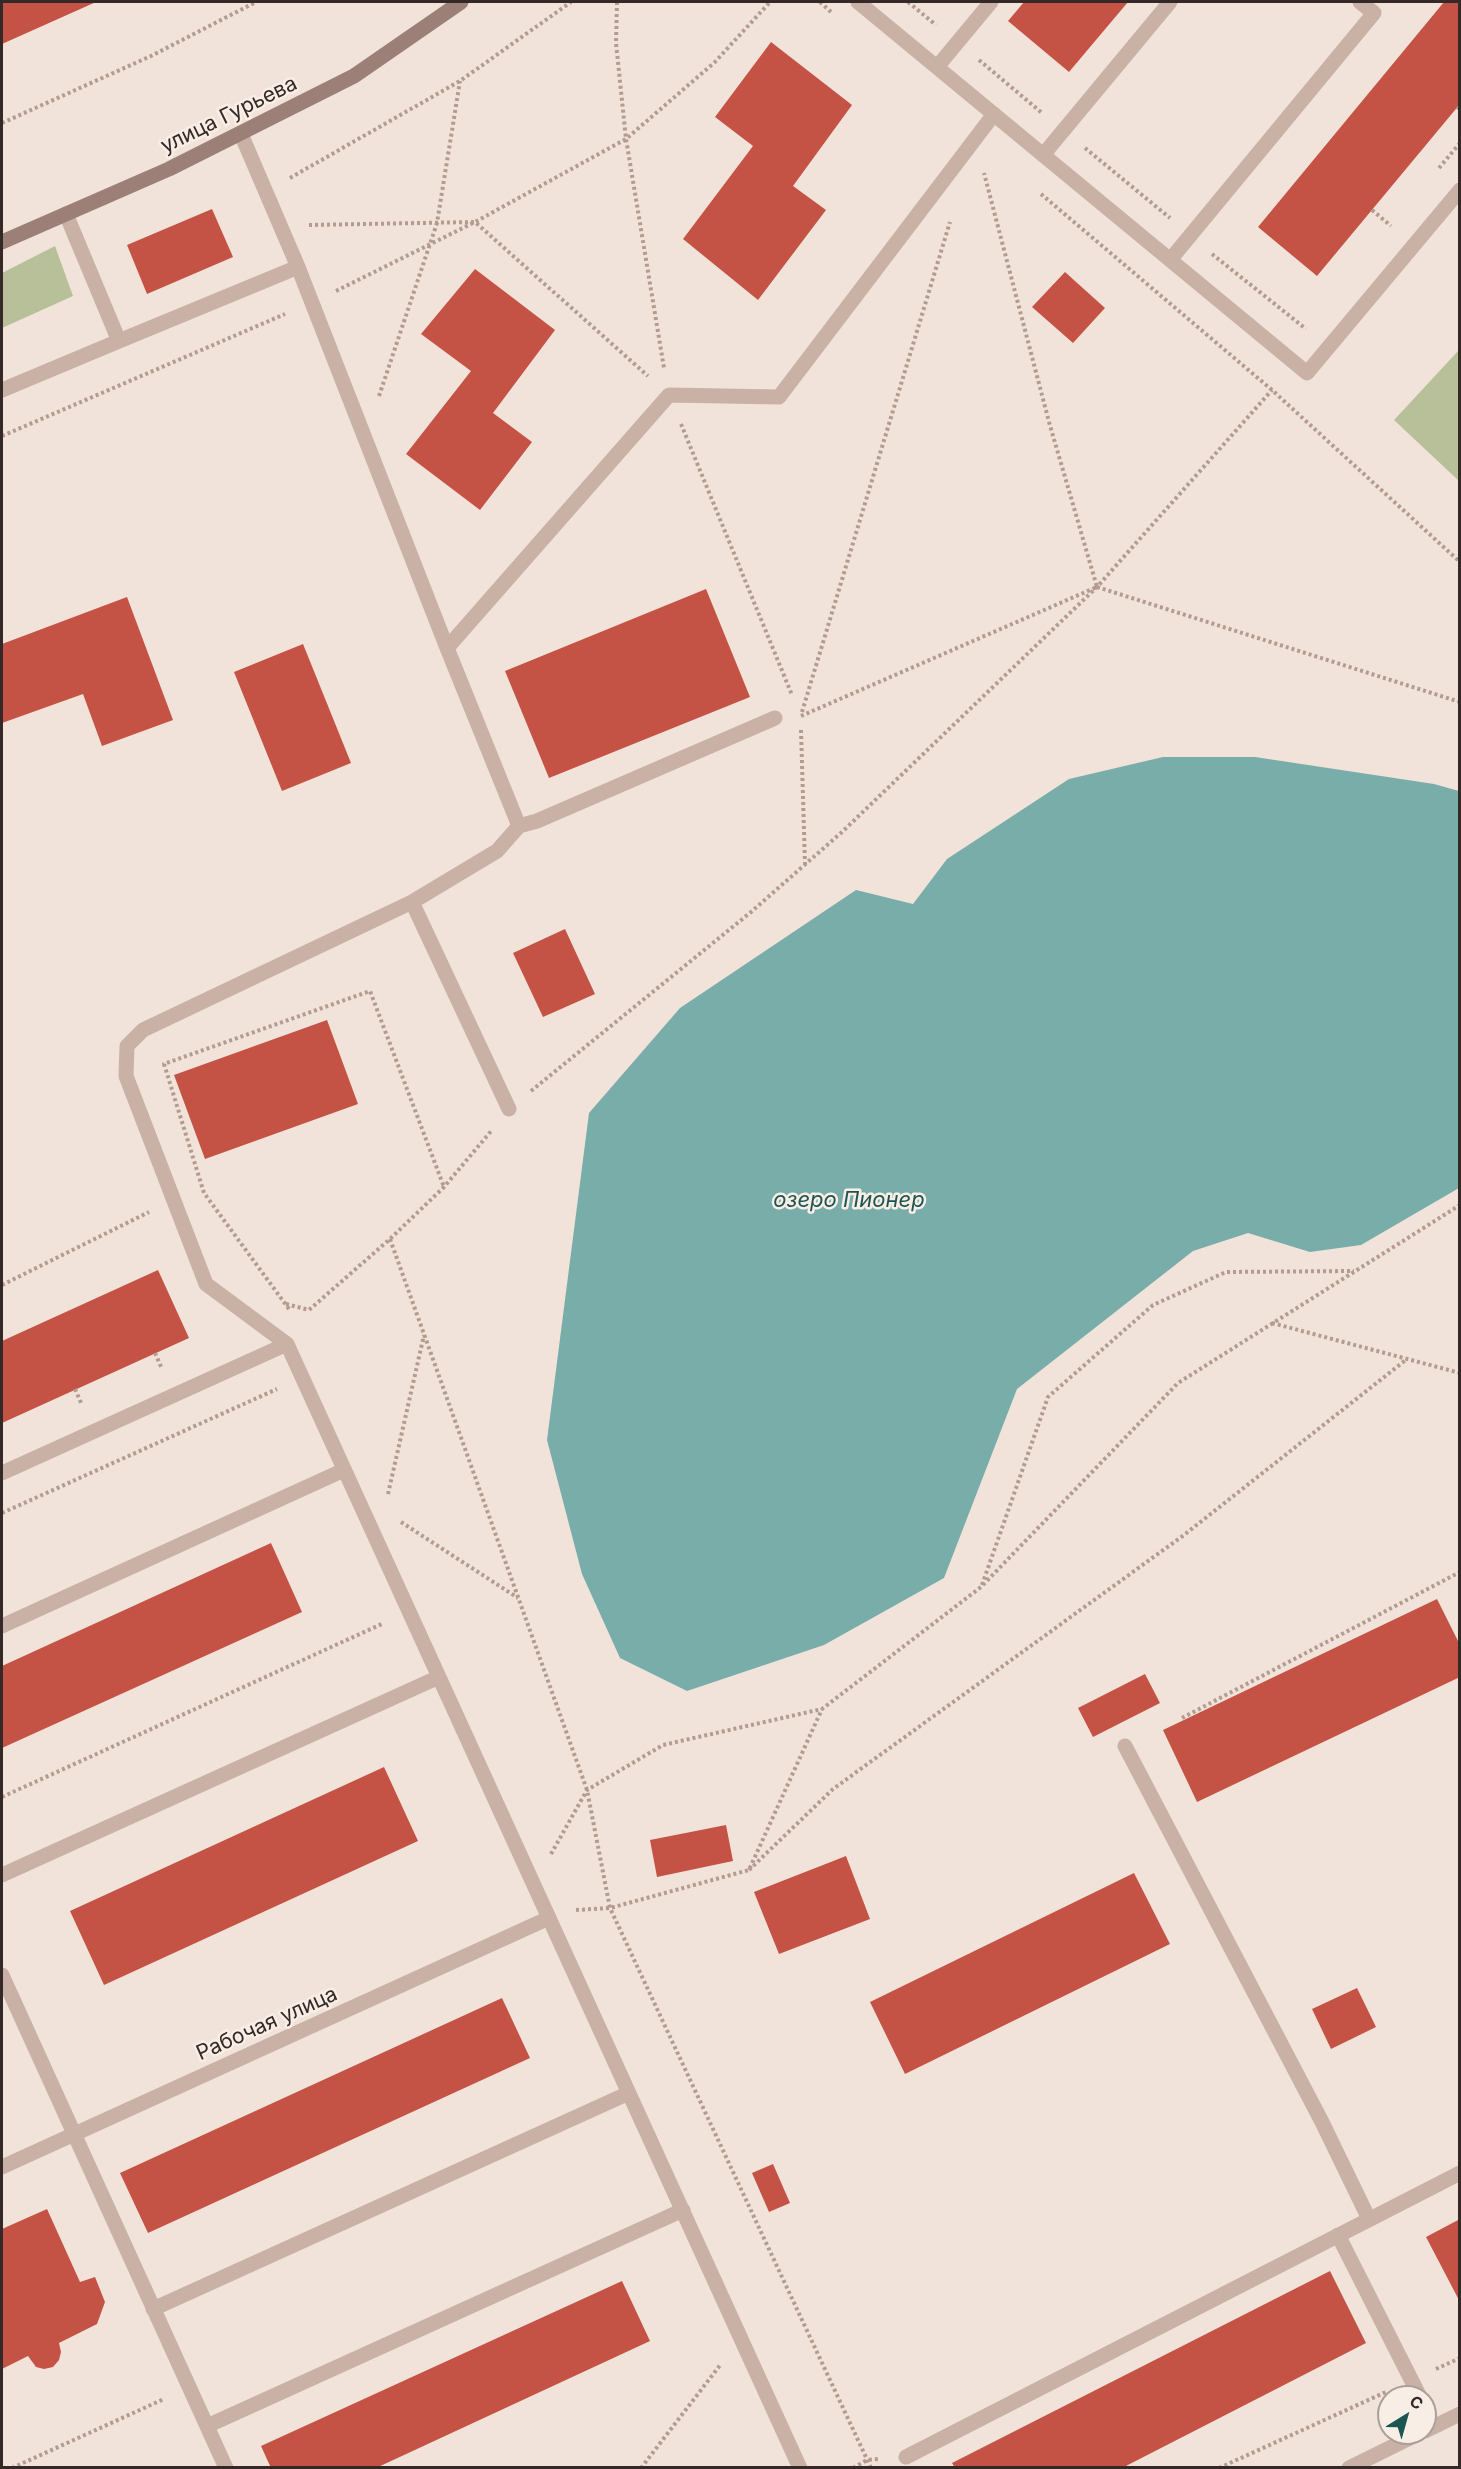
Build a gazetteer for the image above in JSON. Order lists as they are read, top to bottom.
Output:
{
  "streets": {
    "main road": ["улица Гурьева"],
    "street": ["Рабочая улица"]
  },
  "water": ["озеро Пионер"],
  "north": "top right"
}
